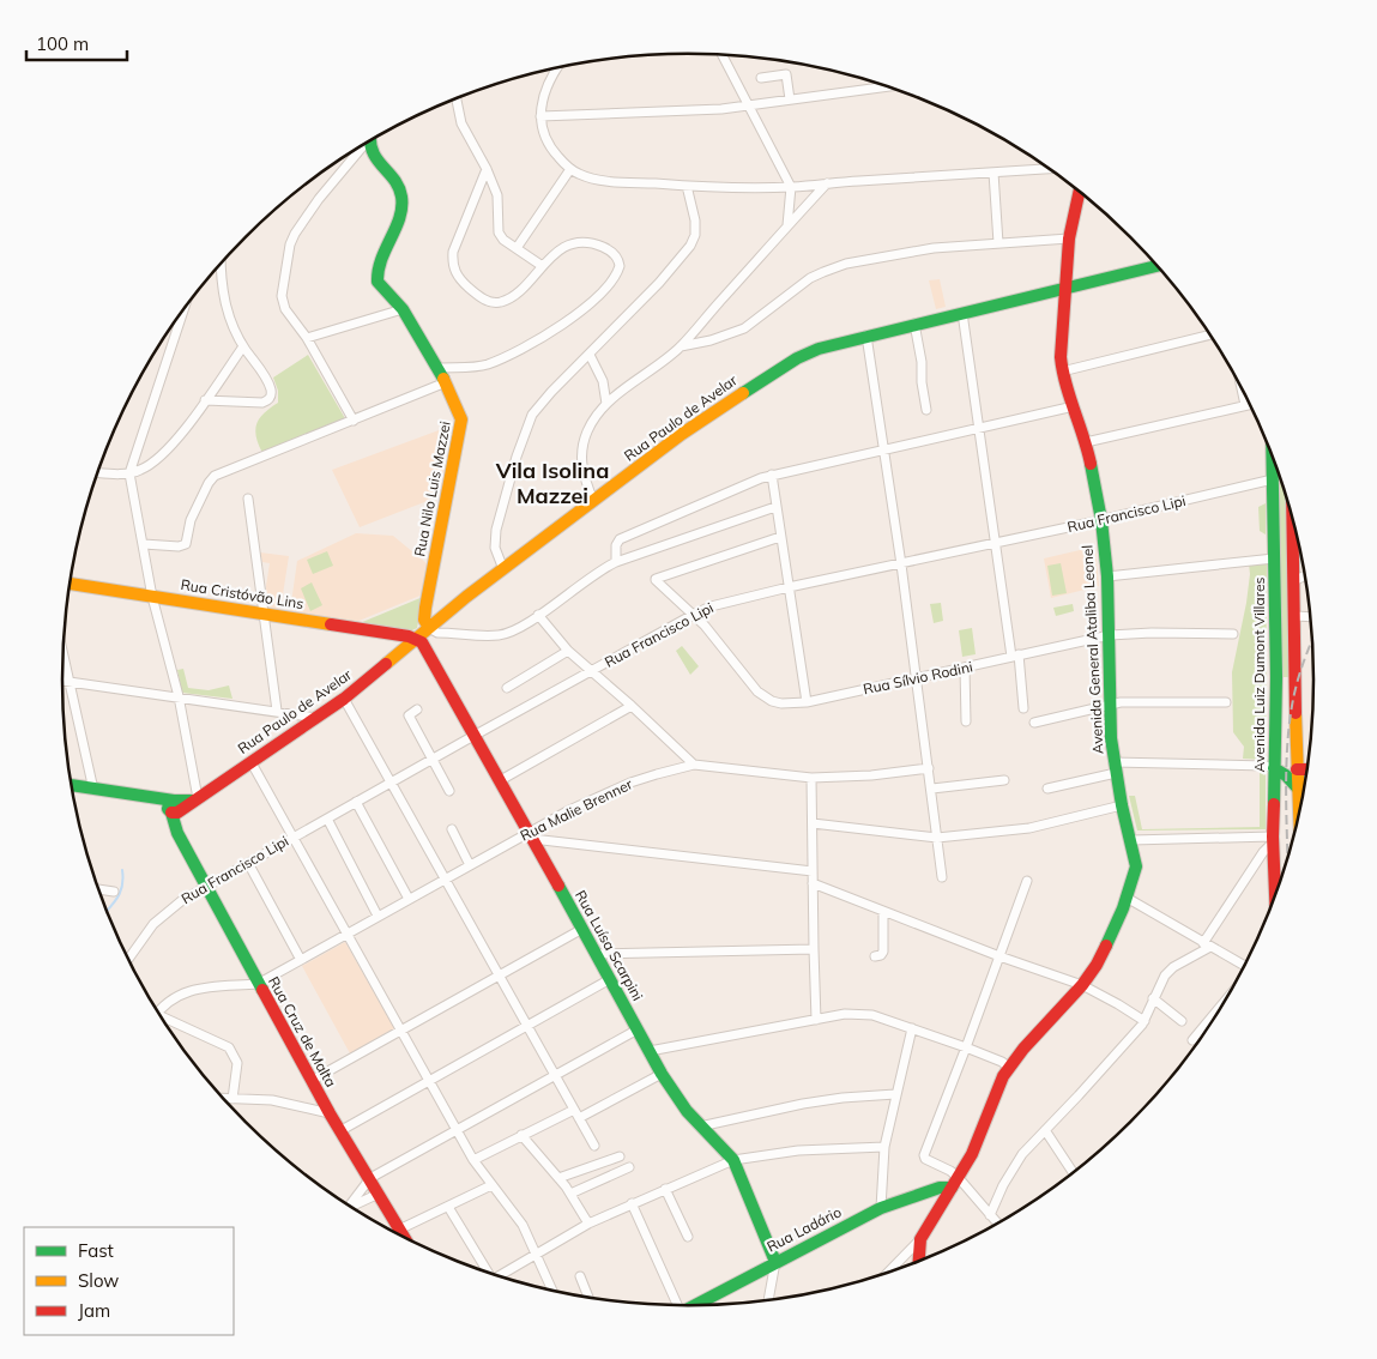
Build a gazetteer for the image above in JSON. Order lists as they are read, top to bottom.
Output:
{
  "streets": {
    "street": [
      "Rua Paulo de Avelar",
      "Rua Nilo Luis Mazzei",
      "Rua Francisco Lipi",
      "Rua Cristóvão Lins",
      "Avenida General Ataliba Leonel",
      "Avenida Luiz Dumont Villares",
      "Rua Sílvio Rodini",
      "Rua Malie Brenner",
      "Rua Luísa Scarpini",
      "Rua Cruz de Malta",
      "Rua Ladário"
    ]
  },
  "crossings": [
    ["Rua Paulo de Avelar", "Rua Nilo Luis Mazzei"],
    ["Rua Paulo de Avelar", "Rua Cristóvão Lins"],
    ["Rua Paulo de Avelar", "Avenida General Ataliba Leonel"],
    ["Rua Paulo de Avelar", "Rua Luísa Scarpini"],
    ["Rua Paulo de Avelar", "Rua Cruz de Malta"],
    ["Rua Francisco Lipi", "Avenida General Ataliba Leonel"],
    ["Rua Francisco Lipi", "Avenida Luiz Dumont Villares"],
    ["Rua Francisco Lipi", "Rua Sílvio Rodini"],
    ["Rua Francisco Lipi", "Rua Luísa Scarpini"],
    ["Rua Francisco Lipi", "Rua Cruz de Malta"],
    ["Rua Cristóvão Lins", "Rua Luísa Scarpini"],
    ["Avenida General Ataliba Leonel", "Rua Sílvio Rodini"],
    ["Avenida General Ataliba Leonel", "Rua Ladário"],
    ["Rua Malie Brenner", "Rua Luísa Scarpini"],
    ["Rua Malie Brenner", "Rua Cruz de Malta"],
    ["Rua Luísa Scarpini", "Rua Ladário"]
  ],
  "districts": ["Vila Isolina Mazzei"],
  "legend": ["Fast", "Slow", "Jam"],
  "scale_bar": "100 m"
}
